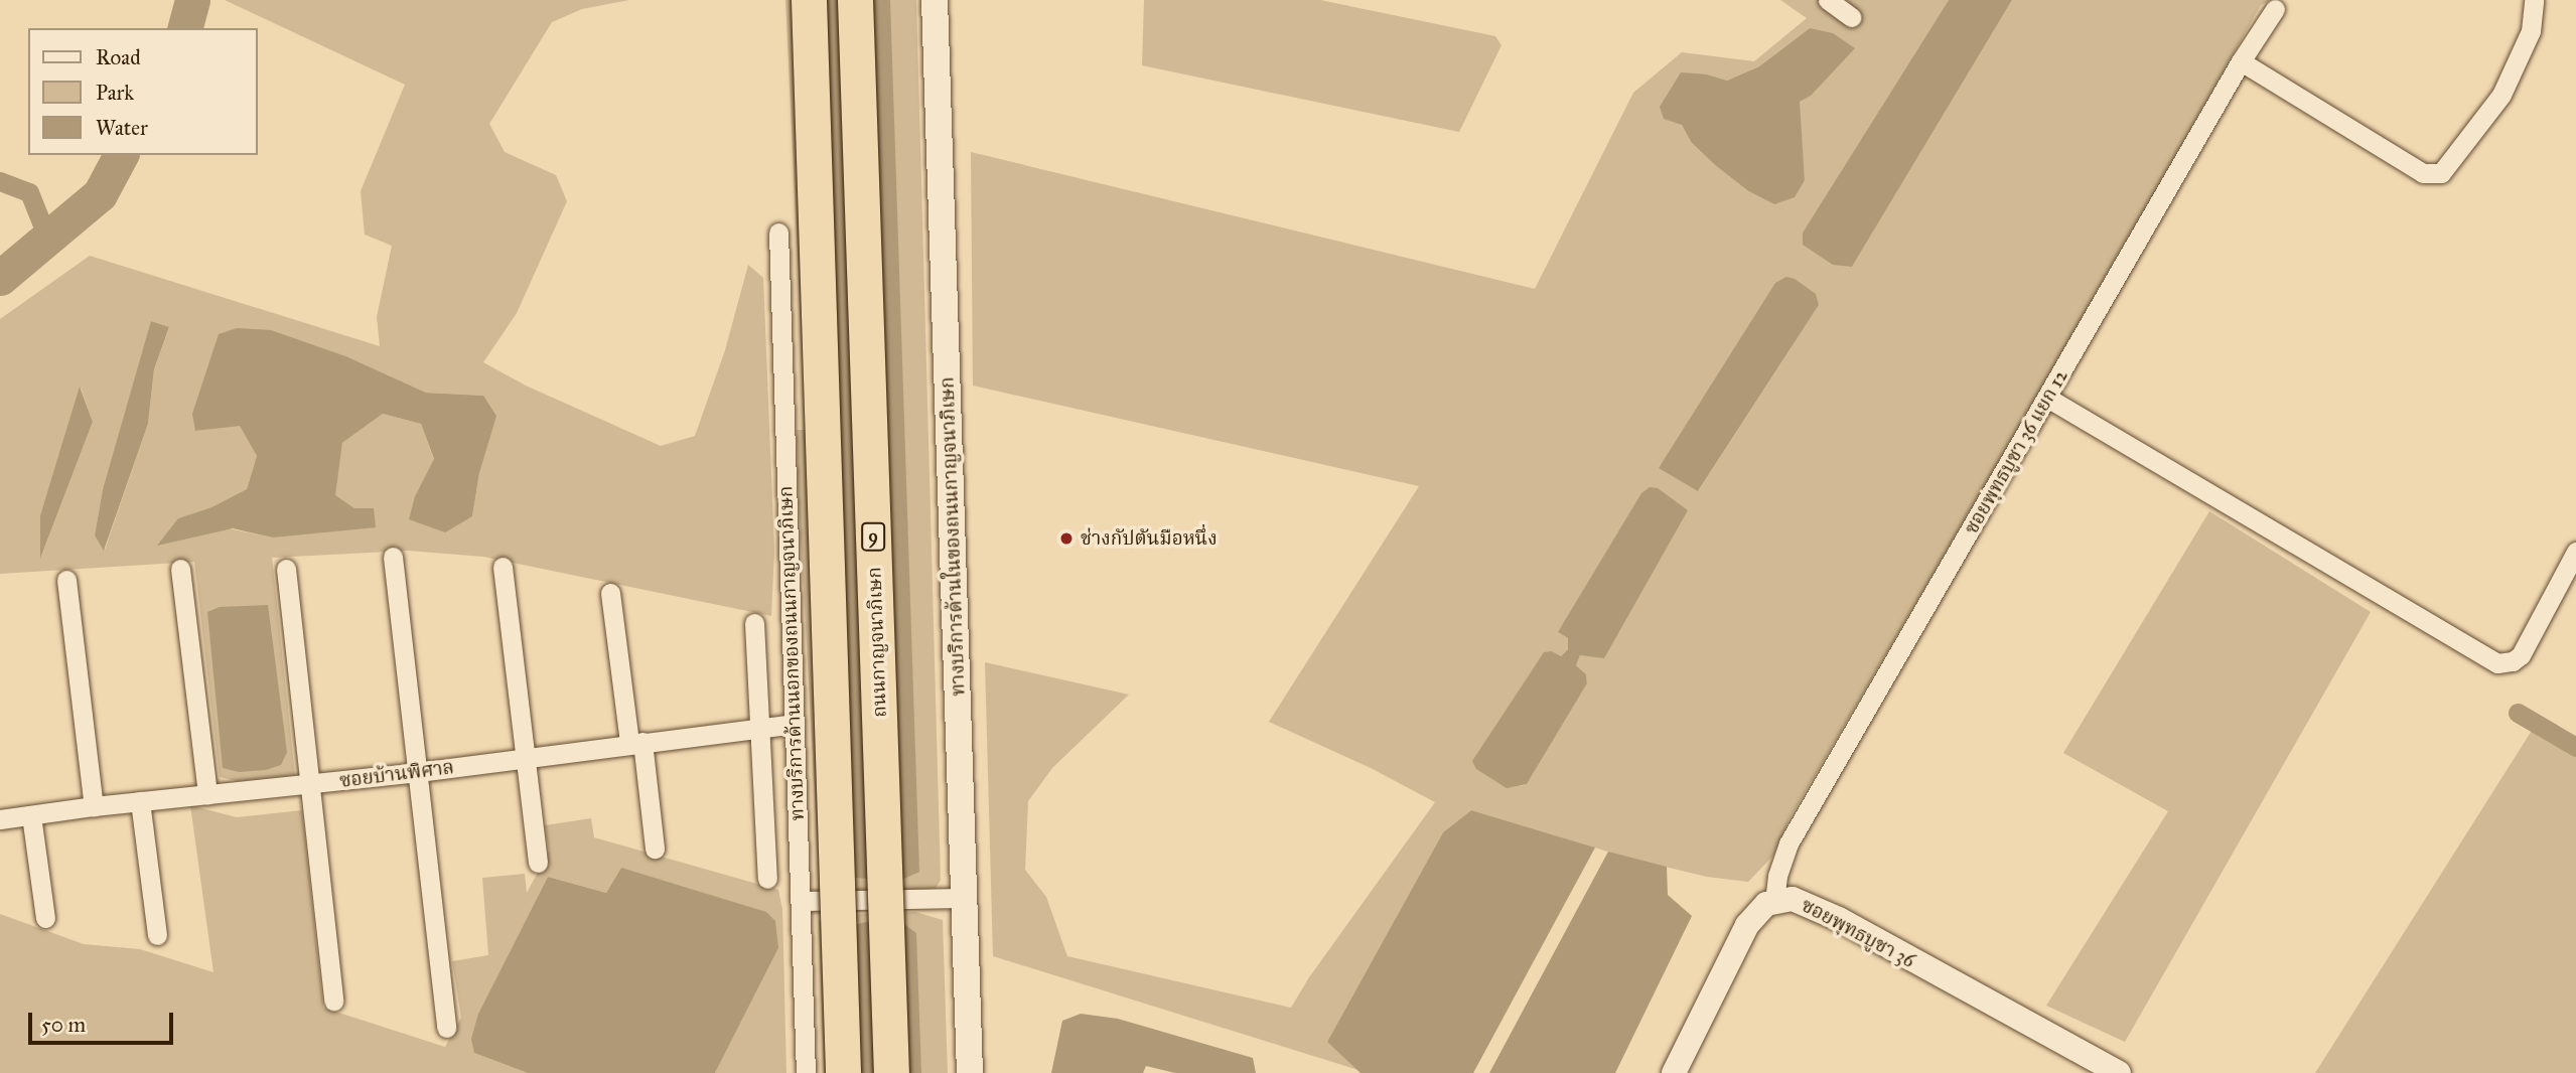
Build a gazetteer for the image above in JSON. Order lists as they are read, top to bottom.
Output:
{
  "streets": {
    "highway": ["9", "ถนนกาญจนาภิเษก"],
    "main road": ["ทางบริการด้านในของถนนกาญจนาภิเษก"],
    "street": [
      "ซอยพุทธบูชา 36 แยก 12",
      "ทางบริการด้านนอกของถนนกาญจนาภิเษก",
      "ซอยบ้านพิศาล",
      "ซอยพุทธบูชา 36"
    ]
  },
  "crossings": [
    ["ซอยพุทธบูชา 36 แยก 12", "ซอยพุทธบูชา 36"],
    ["ทางบริการด้านนอกของถนนกาญจนาภิเษก", "ซอยบ้านพิศาล"]
  ],
  "places": ["ช่างกัปตันมือหนึ่ง"],
  "legend": ["Road", "Park", "Water"],
  "scale_bar": "50 m"
}
